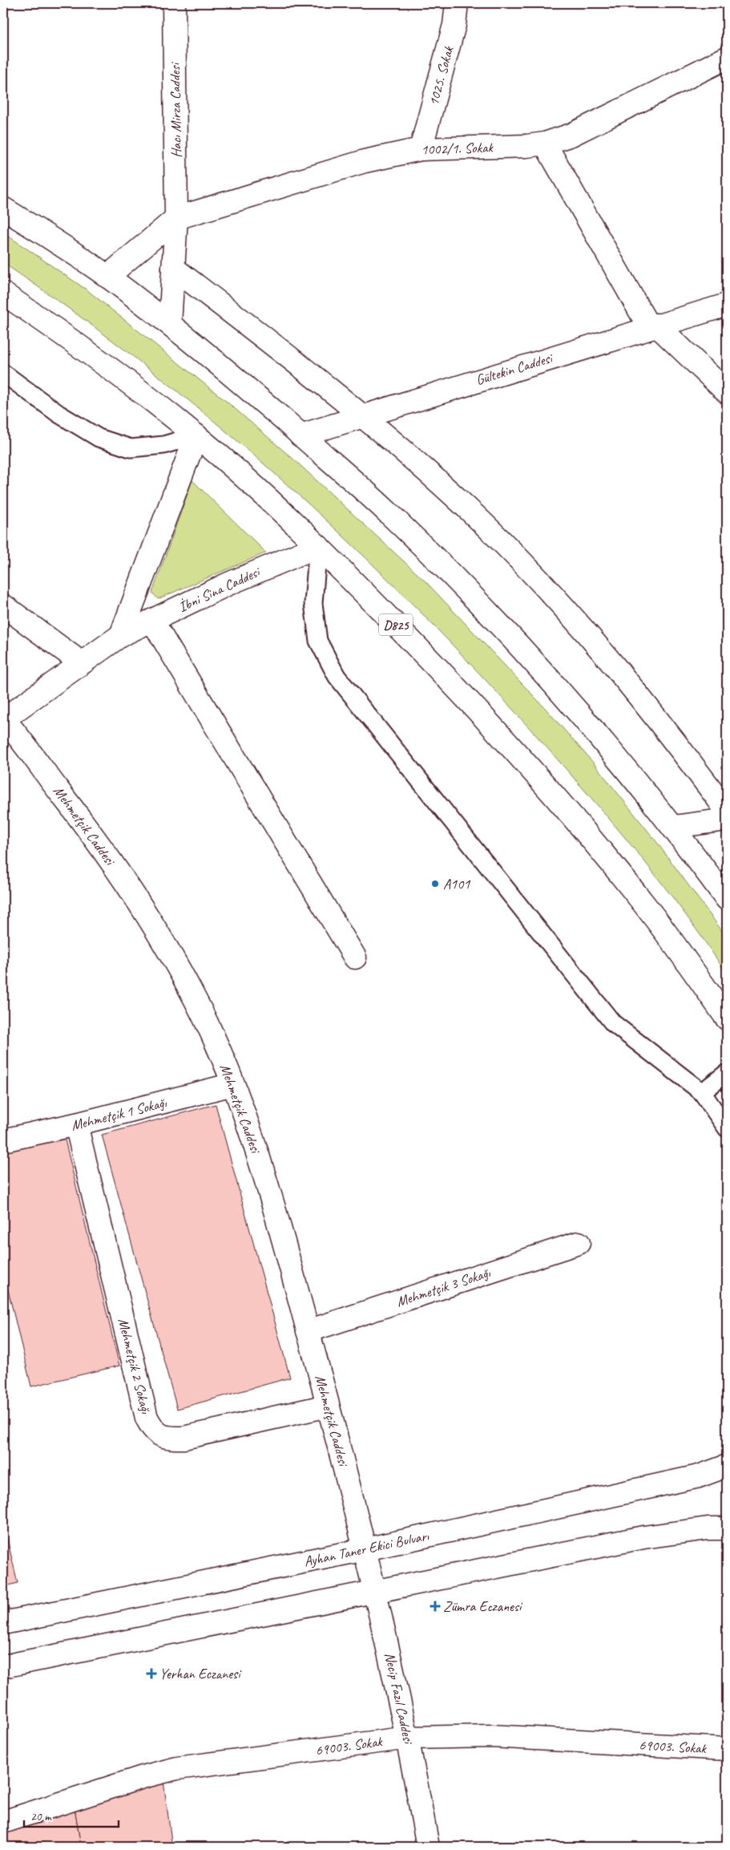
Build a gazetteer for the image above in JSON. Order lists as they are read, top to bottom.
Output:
{
  "streets": {
    "main road": [
      "1025. Sokak",
      "Hacı Mirza Caddesi",
      "1002/1. Sokak",
      "Gültekin Caddesi",
      "İbni Sina Caddesi",
      "D825",
      "Mehmetçik Caddesi",
      "Mehmetçik 1 Sokağı",
      "Mehmetçik 3 Sokağı",
      "Mehmetçik 2 Sokağı",
      "Ayhan Taner Ekici Bulvarı",
      "Necip Fazıl Caddesi",
      "69003. Sokak"
    ]
  },
  "crossings": [
    ["1025. Sokak", "1002/1. Sokak"],
    ["Hacı Mirza Caddesi", "1002/1. Sokak"],
    ["İbni Sina Caddesi", "D825"],
    ["İbni Sina Caddesi", "Mehmetçik Caddesi"],
    ["Mehmetçik Caddesi", "Mehmetçik 1 Sokağı"],
    ["Mehmetçik Caddesi", "Mehmetçik 3 Sokağı"],
    ["Mehmetçik Caddesi", "Mehmetçik 2 Sokağı"],
    ["Mehmetçik Caddesi", "Ayhan Taner Ekici Bulvarı"],
    ["Mehmetçik Caddesi", "Necip Fazıl Caddesi"],
    ["Mehmetçik 1 Sokağı", "Mehmetçik 2 Sokağı"],
    ["Ayhan Taner Ekici Bulvarı", "Necip Fazıl Caddesi"],
    ["Necip Fazıl Caddesi", "69003. Sokak"]
  ],
  "places": {
    "other": ["A101"],
    "health": ["Zümra Eczanesi", "Yerhan Eczanesi"]
  },
  "scale_bar": "20 m"
}
